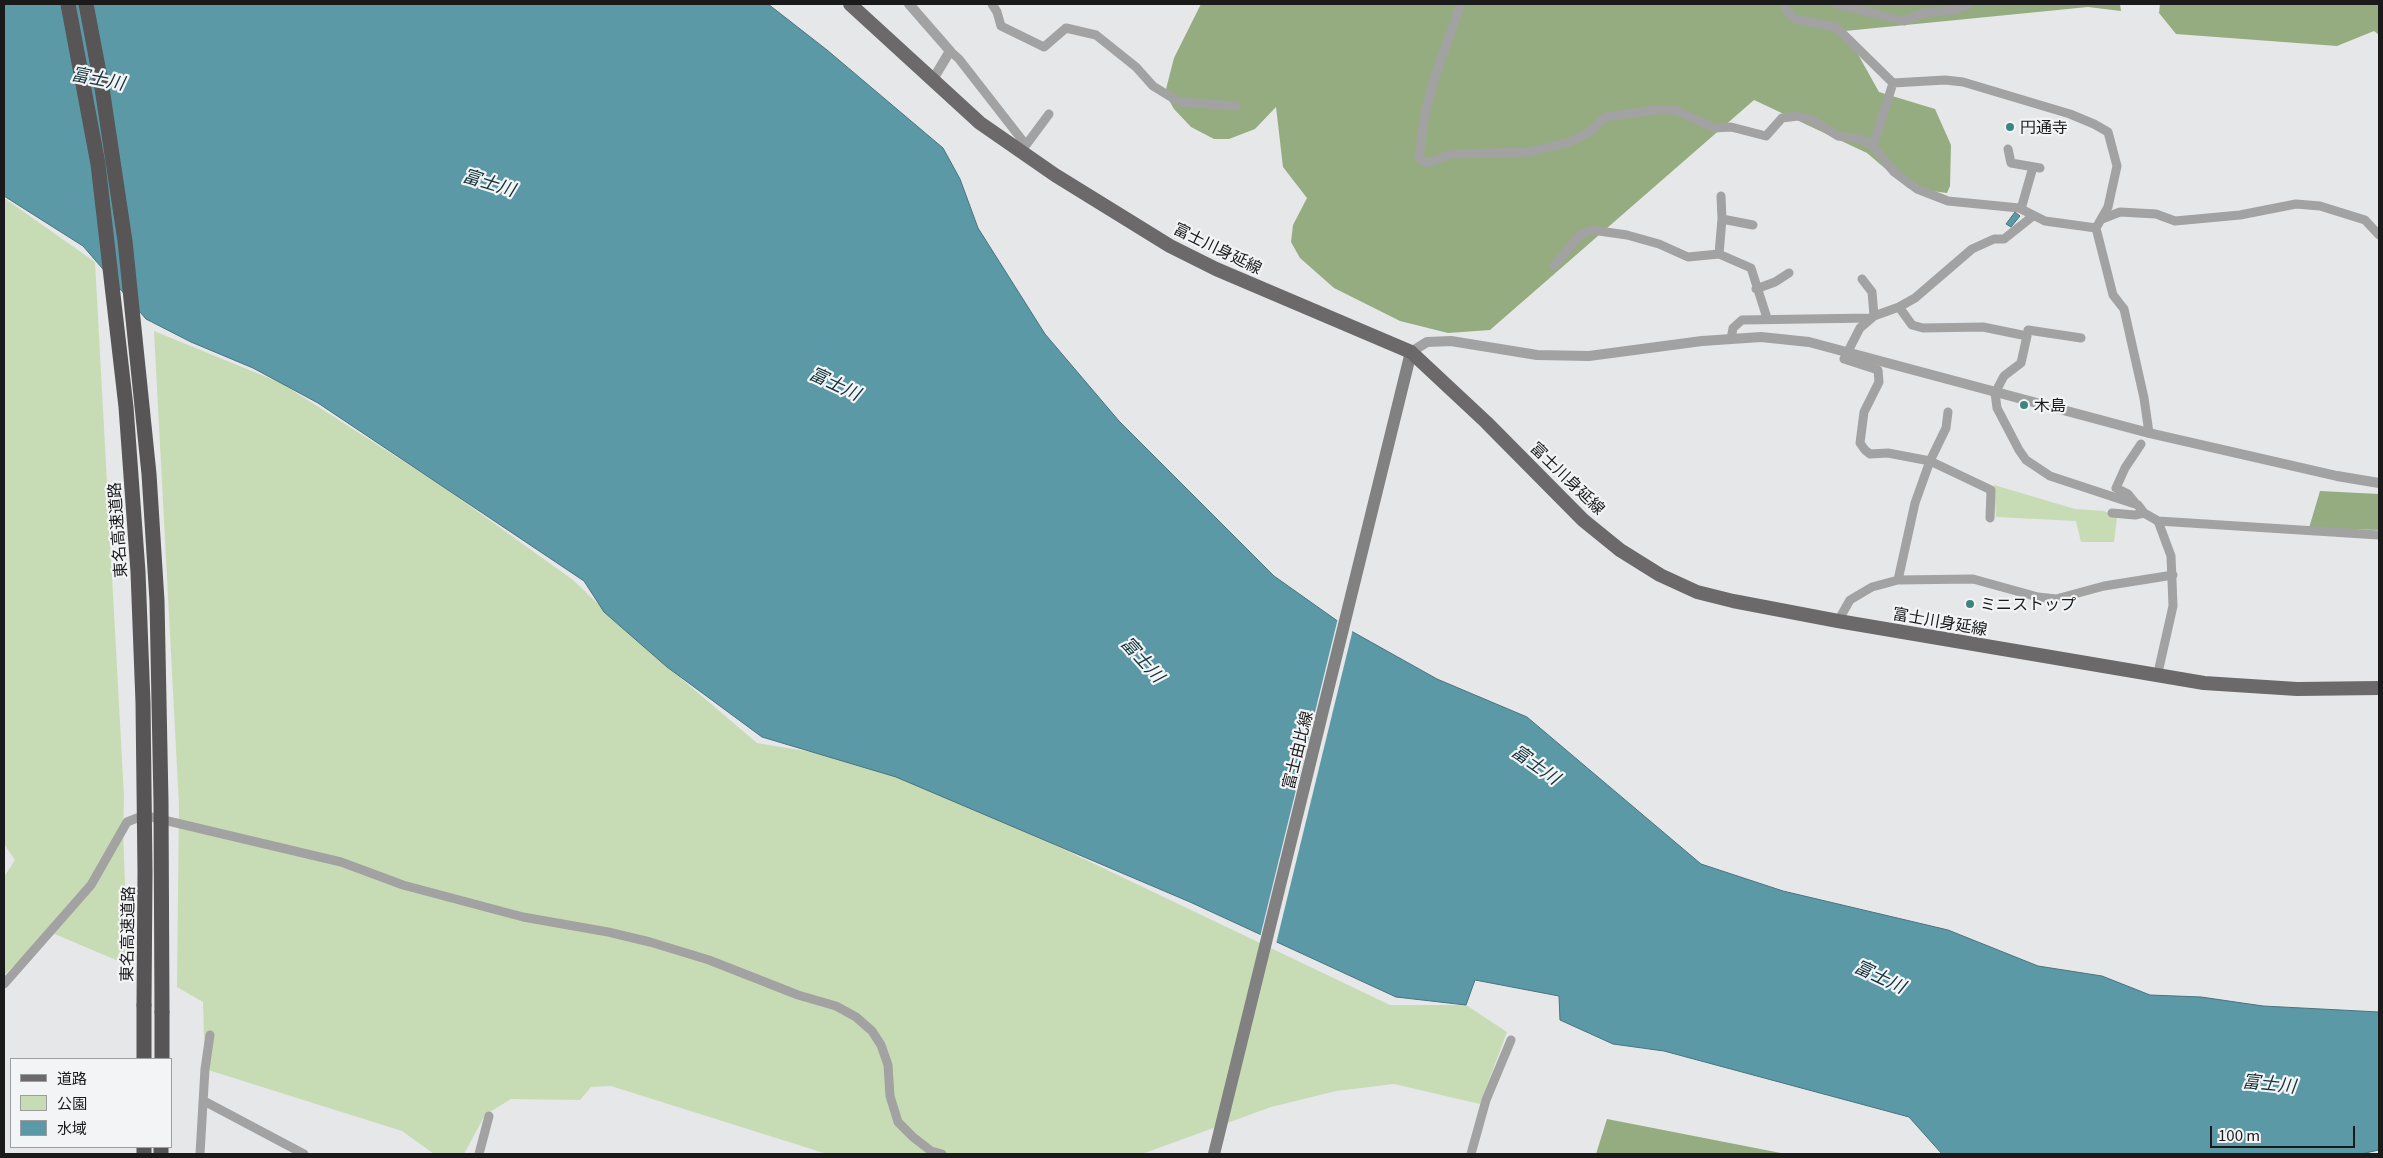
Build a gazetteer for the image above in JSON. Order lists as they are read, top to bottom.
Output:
{
  "streets": {
    "highway": ["東名高速道路"],
    "main road": ["富士川身延線", "富士由比線"]
  },
  "crossings": [
    ["富士川身延線", "富士由比線"]
  ],
  "water": ["富士川"],
  "places": ["円通寺", "木島", "ミニストップ"],
  "legend": ["道路", "公園", "水域"],
  "scale_bar": "100 m"
}
